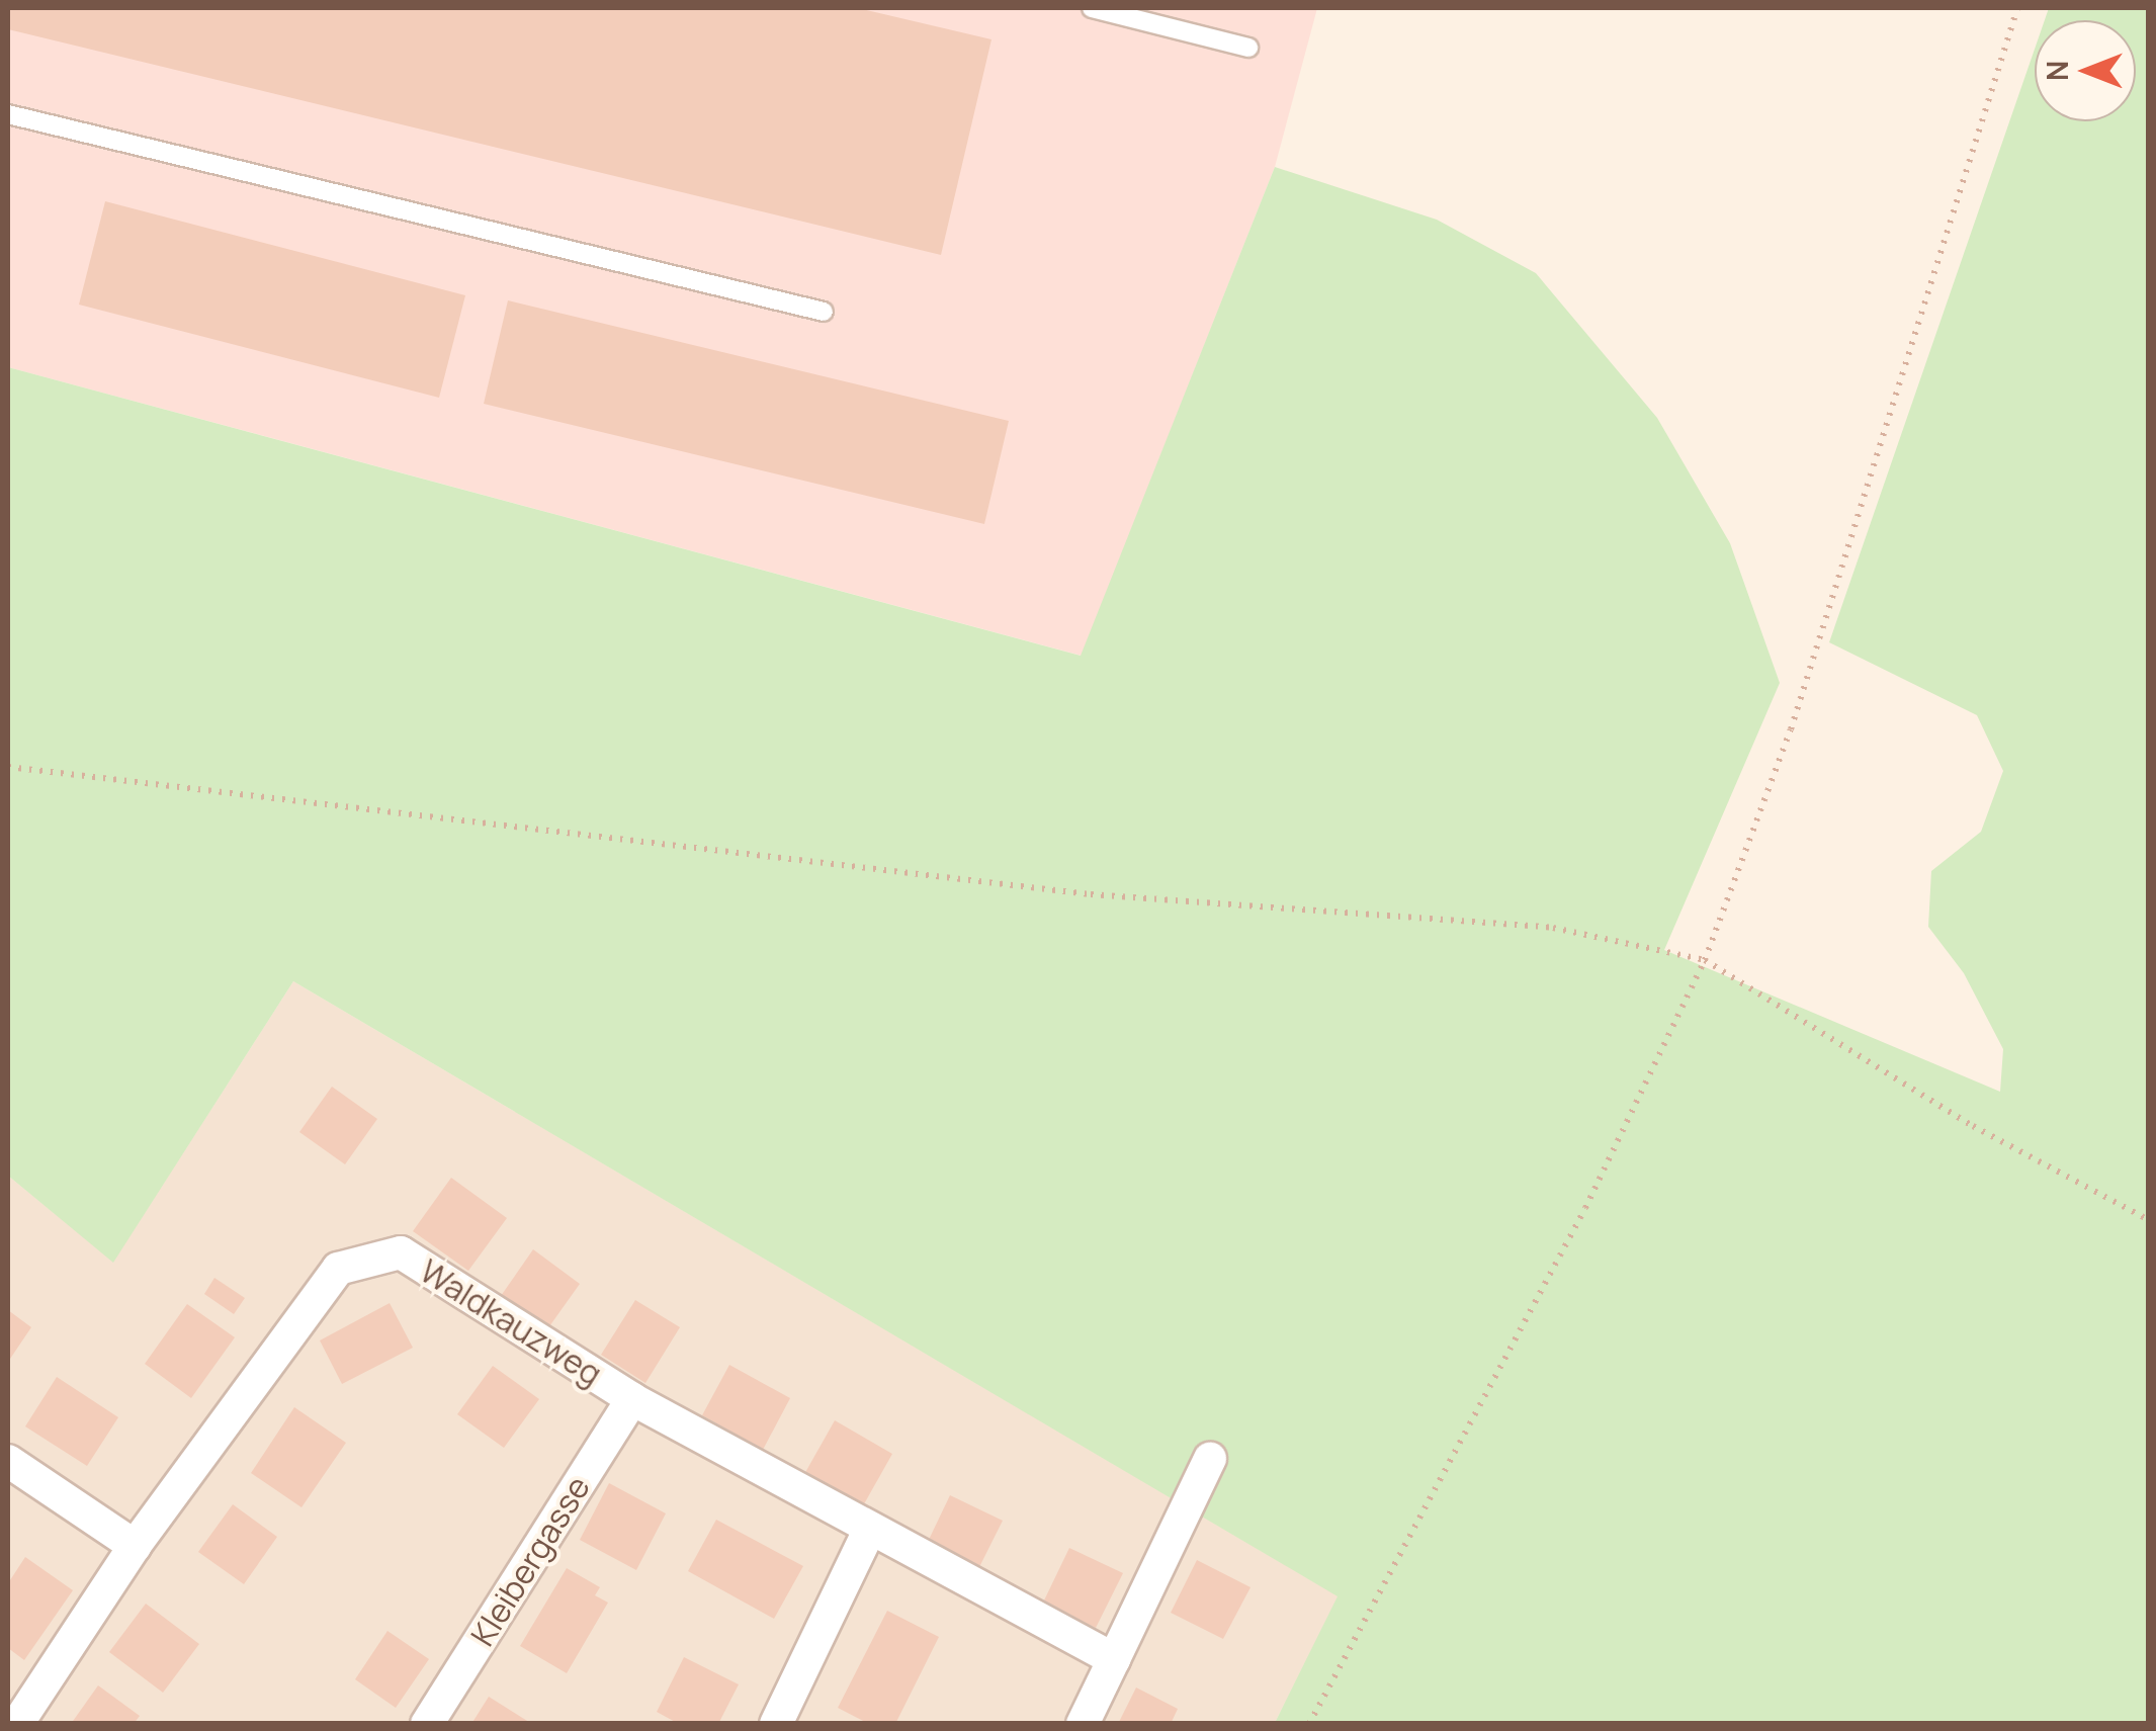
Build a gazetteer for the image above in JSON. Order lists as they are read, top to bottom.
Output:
{
  "streets": {
    "street": ["Waldkauzweg", "Kleibergasse"]
  },
  "crossings": [
    ["Waldkauzweg", "Kleibergasse"]
  ],
  "north": "left"
}
